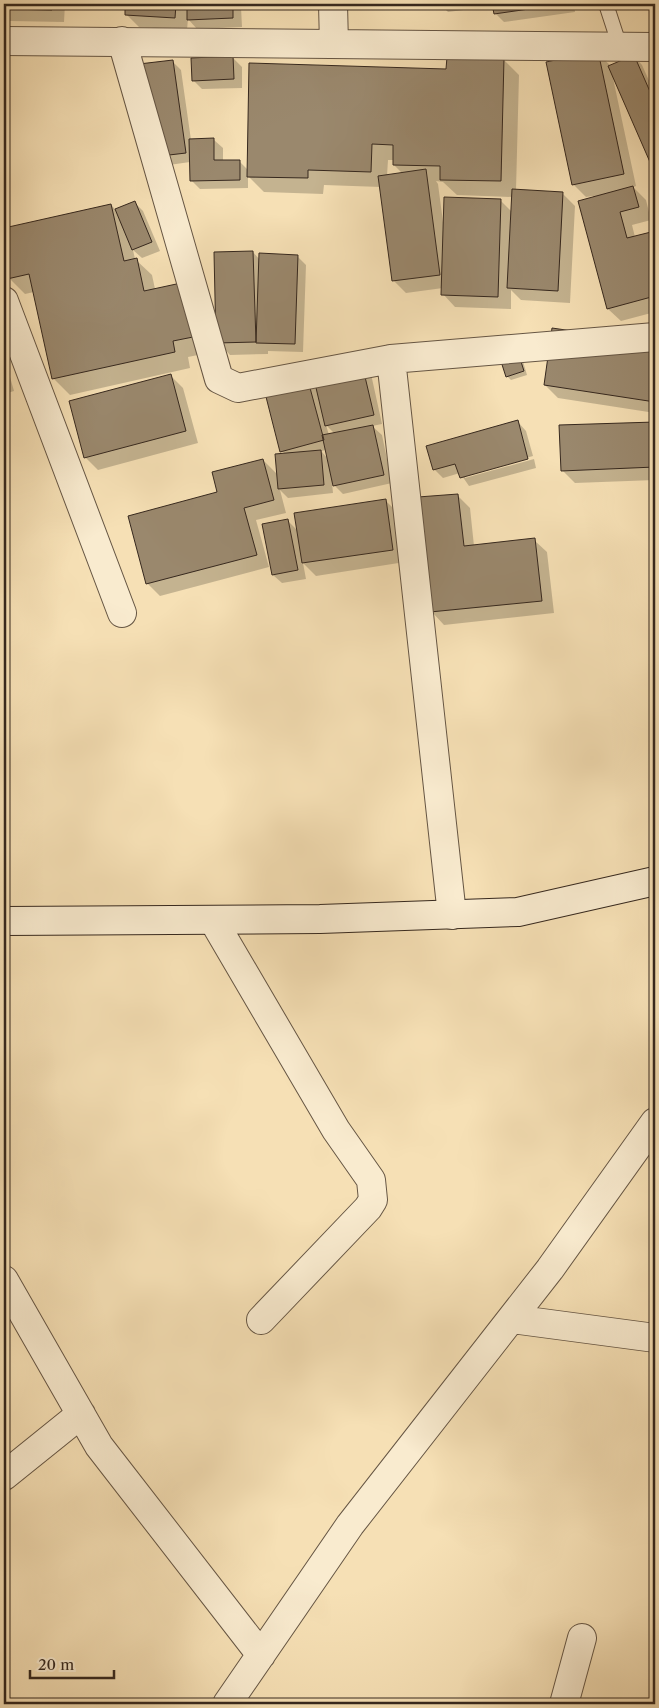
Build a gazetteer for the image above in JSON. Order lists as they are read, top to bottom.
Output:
{
  "scale_bar": "20 m"
}
